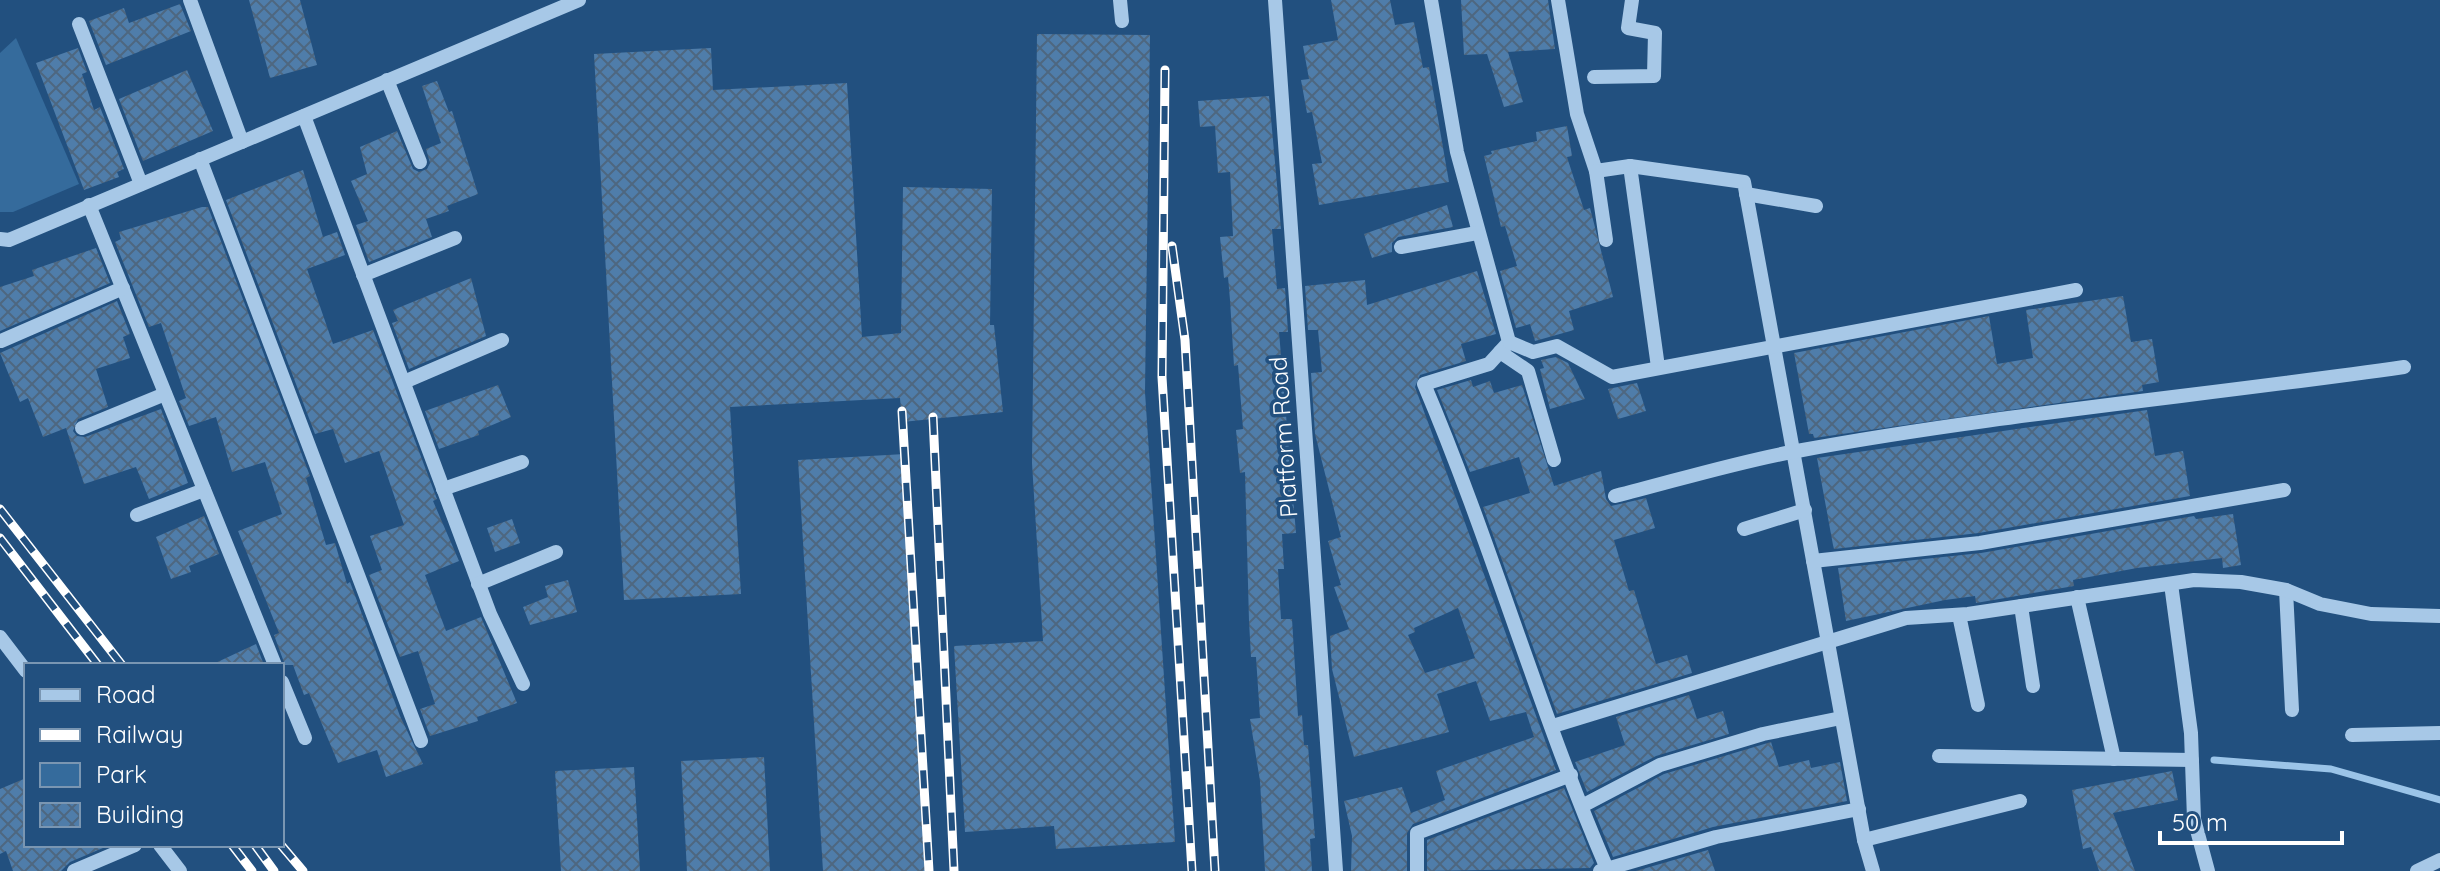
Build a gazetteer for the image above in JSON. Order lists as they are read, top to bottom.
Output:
{
  "streets": {
    "street": ["Platform Road"]
  },
  "legend": [
    "Road",
    "Railway",
    "Park",
    "Building"
  ],
  "scale_bar": "50 m"
}
